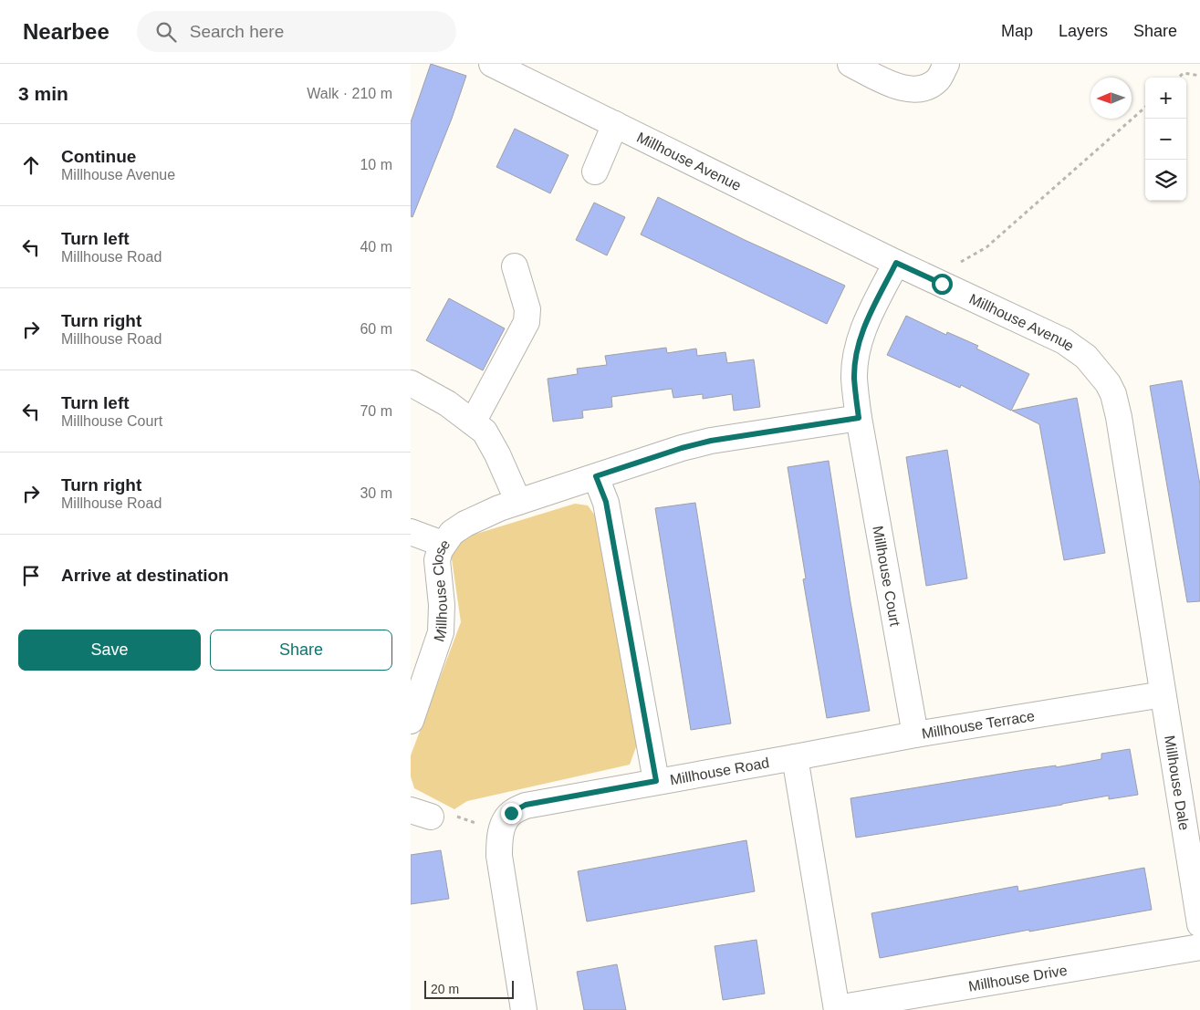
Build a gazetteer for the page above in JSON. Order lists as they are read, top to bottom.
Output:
{
  "streets": {
    "street": [
      "Millhouse Avenue",
      "Millhouse Court",
      "Millhouse Close",
      "Millhouse Terrace",
      "Millhouse Road",
      "Millhouse Dale",
      "Millhouse Drive"
    ]
  },
  "crossings": [
    ["Millhouse Avenue", "Millhouse Terrace"],
    ["Millhouse Avenue", "Millhouse Dale"],
    ["Millhouse Court", "Millhouse Terrace"],
    ["Millhouse Terrace", "Millhouse Road"],
    ["Millhouse Terrace", "Millhouse Dale"]
  ],
  "scale_bar": "20 m",
  "north": "left",
  "page": {
    "header": "Nearbee",
    "search": "Search here",
    "nav": ["Map", "Layers", "Share"],
    "heading": ["3 min", "Walk · 210 m"],
    "map_buttons": ["+", "−"],
    "list": [
      ["Continue", "Millhouse Avenue", "10 m"],
      ["Turn left", "Millhouse Road", "40 m"],
      ["Turn right", "Millhouse Road", "60 m"],
      ["Turn left", "Millhouse Court", "70 m"],
      ["Turn right", "Millhouse Road", "30 m"],
      "Arrive at destination"
    ],
    "buttons": ["Save", "Share"],
    "scale": "20 m"
  }
}
